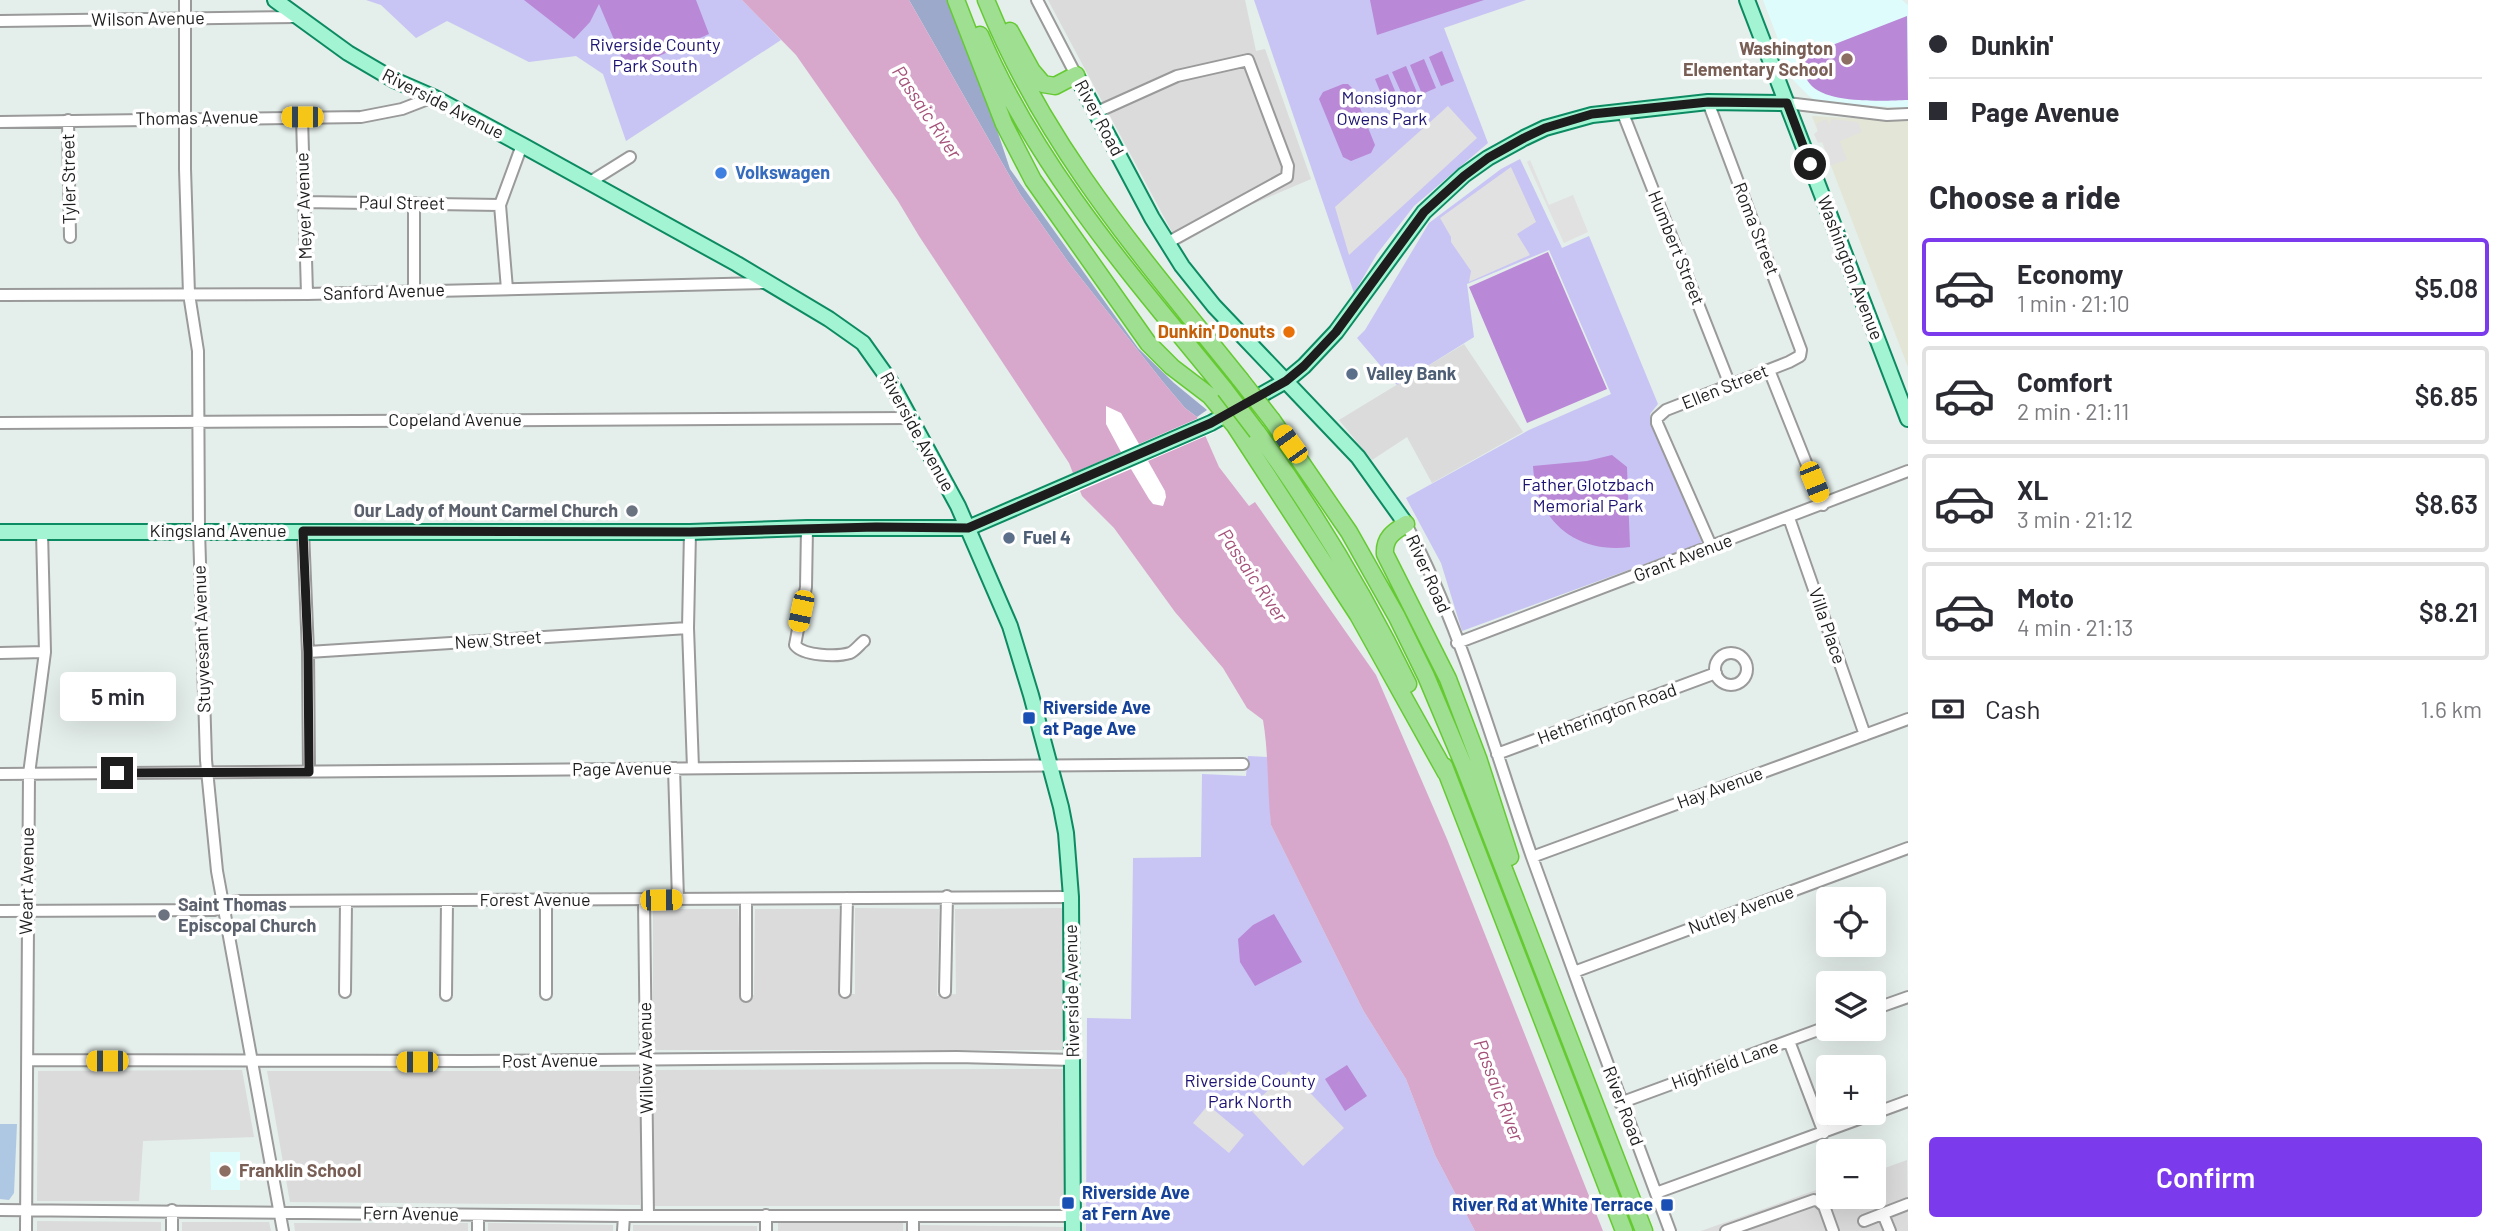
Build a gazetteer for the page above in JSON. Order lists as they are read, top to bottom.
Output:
{
  "streets": {
    "main road": [
      "Riverside Avenue",
      "River Road",
      "Washington Avenue",
      "Kingsland Avenue"
    ],
    "street": [
      "Wilson Avenue",
      "Thomas Avenue",
      "Tyler Street",
      "Paul Street",
      "Meyer Avenue",
      "Roma Street",
      "Humbert Street",
      "Sanford Avenue",
      "Ellen Street",
      "Copeland Avenue",
      "Grant Avenue",
      "Villa Place",
      "Stuyvesant Avenue",
      "New Street",
      "Hetherington Road",
      "Page Avenue",
      "Hay Avenue",
      "Weart Avenue",
      "Forest Avenue",
      "Nutley Avenue",
      "Willow Avenue",
      "Post Avenue",
      "Highfield Lane",
      "Fern Avenue"
    ]
  },
  "crossings": [
    ["Wilson Avenue", "Riverside Avenue"],
    ["Wilson Avenue", "Stuyvesant Avenue"],
    ["Riverside Avenue", "Thomas Avenue"],
    ["Riverside Avenue", "Sanford Avenue"],
    ["Riverside Avenue", "Copeland Avenue"],
    ["Riverside Avenue", "Kingsland Avenue"],
    ["Riverside Avenue", "Page Avenue"],
    ["Riverside Avenue", "Forest Avenue"],
    ["Riverside Avenue", "Post Avenue"],
    ["Riverside Avenue", "Fern Avenue"],
    ["Thomas Avenue", "Tyler Street"],
    ["Thomas Avenue", "Meyer Avenue"],
    ["Thomas Avenue", "Stuyvesant Avenue"],
    ["River Road", "Kingsland Avenue"],
    ["River Road", "Grant Avenue"],
    ["River Road", "Hetherington Road"],
    ["River Road", "Hay Avenue"],
    ["River Road", "Nutley Avenue"],
    ["River Road", "Highfield Lane"],
    ["Paul Street", "Meyer Avenue"],
    ["Meyer Avenue", "Sanford Avenue"],
    ["Roma Street", "Ellen Street"],
    ["Roma Street", "Kingsland Avenue"],
    ["Humbert Street", "Ellen Street"],
    ["Humbert Street", "Kingsland Avenue"],
    ["Washington Avenue", "Kingsland Avenue"],
    ["Sanford Avenue", "Stuyvesant Avenue"],
    ["Ellen Street", "Grant Avenue"],
    ["Copeland Avenue", "Stuyvesant Avenue"],
    ["Kingsland Avenue", "Stuyvesant Avenue"],
    ["Kingsland Avenue", "Weart Avenue"],
    ["Grant Avenue", "Villa Place"],
    ["Villa Place", "Hay Avenue"],
    ["Stuyvesant Avenue", "Page Avenue"],
    ["Stuyvesant Avenue", "Forest Avenue"],
    ["Stuyvesant Avenue", "Post Avenue"],
    ["Stuyvesant Avenue", "Fern Avenue"],
    ["Page Avenue", "Weart Avenue"],
    ["Weart Avenue", "Forest Avenue"],
    ["Weart Avenue", "Post Avenue"],
    ["Weart Avenue", "Fern Avenue"],
    ["Forest Avenue", "Willow Avenue"],
    ["Willow Avenue", "Post Avenue"],
    ["Willow Avenue", "Fern Avenue"]
  ],
  "water": ["Passaic River"],
  "parks": [
    "Riverside County Park South",
    "Monsignor Owens Park",
    "Father Glotzbach Memorial Park",
    "Riverside County Park North"
  ],
  "places": {
    "other": [
      "Washington Elementary School",
      "Volkswagen",
      "Dunkin' Donuts",
      "Valley Bank",
      "Our Lady of Mount Carmel Church",
      "Fuel 4",
      "Saint Thomas Episcopal Church",
      "Franklin School"
    ],
    "transit": ["Riverside Ave at Page Ave", "Riverside Ave at Fern Ave", "River Rd at White Terrace"]
  },
  "page": {
    "banner": ["Dunkin'", "Page Avenue"],
    "heading": "Choose a ride",
    "list": [
      {
        "name": "Economy",
        "note": "1 min · 21:10",
        "value": "$5.08"
      },
      {
        "name": "Comfort",
        "note": "2 min · 21:11",
        "value": "$6.85"
      },
      {
        "name": "XL",
        "note": "3 min · 21:12",
        "value": "$8.63"
      },
      {
        "name": "Moto",
        "note": "4 min · 21:13",
        "value": "$8.21"
      }
    ],
    "pay": ["Cash", "1.6 km"],
    "bubble": "5 min",
    "map_buttons": ["+", "−"],
    "buttons": "Confirm"
  }
}
